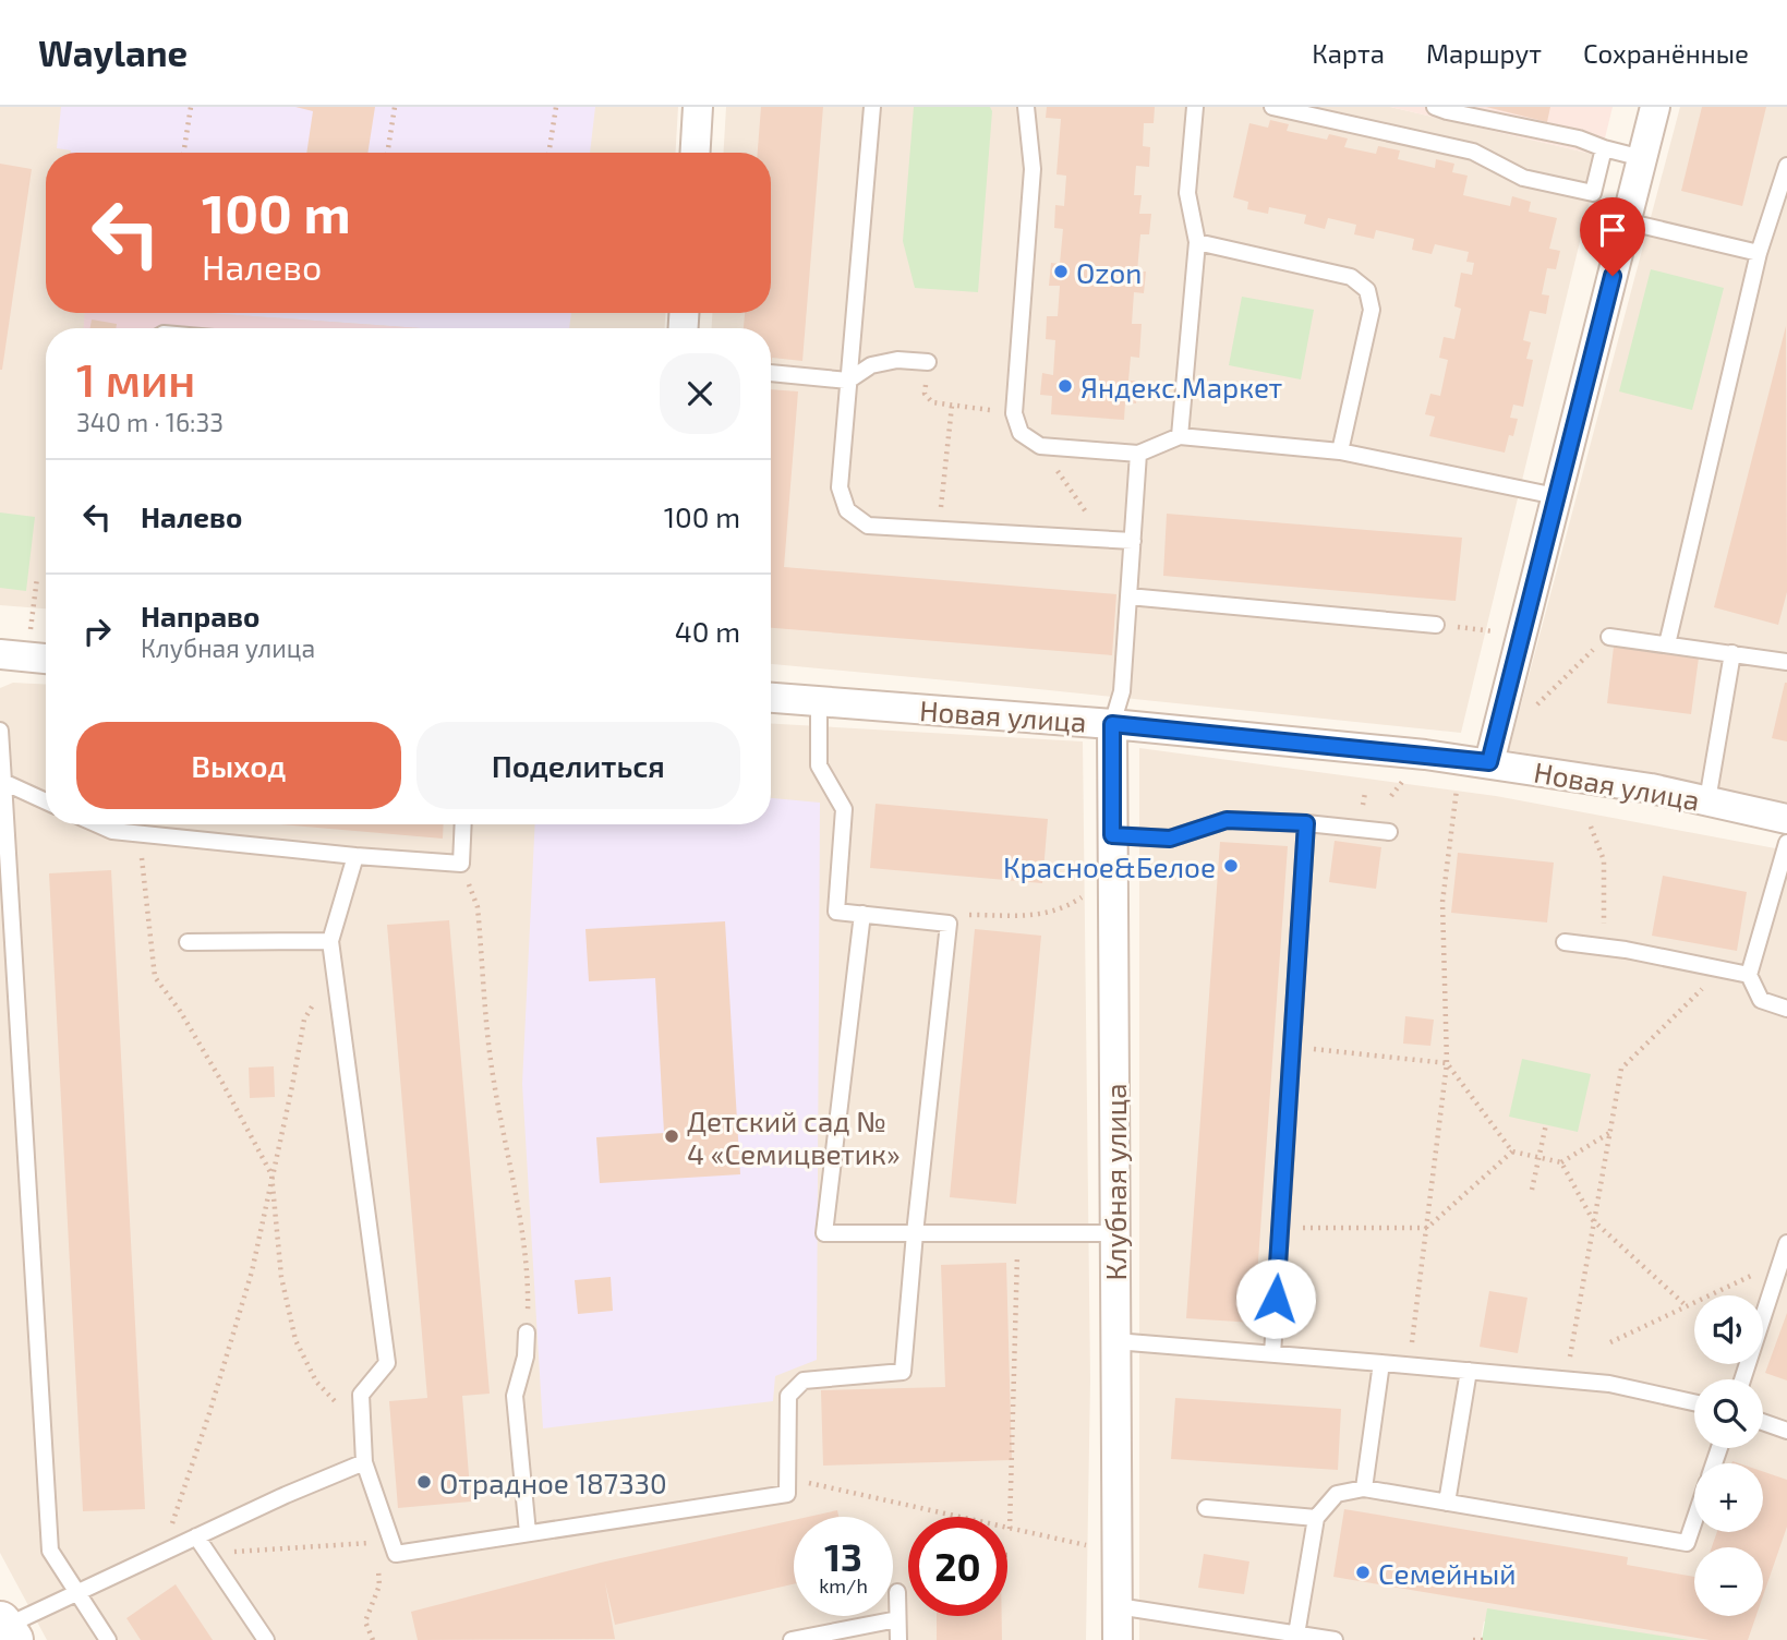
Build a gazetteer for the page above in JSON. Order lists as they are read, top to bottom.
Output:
{
  "streets": {
    "street": ["Новая улица", "Клубная улица"]
  },
  "crossings": [
    ["Новая улица", "Клубная улица"]
  ],
  "places": [
    "Ozon",
    "Яндекс.Маркет",
    "Красное&Белое",
    "Детский сад № 4 «Семицветик»",
    "Отрадное 187330",
    "Семейный"
  ],
  "page": {
    "header": "Waylane",
    "nav": ["Карта", "Маршрут", "Сохранённые"],
    "turn": ["100 m", "Налево"],
    "heading": ["1 мин", "340 m · 16:33"],
    "list": [
      {
        "name": "Налево",
        "value": "100 m"
      },
      {
        "name": "Направо",
        "note": "Клубная улица",
        "value": "40 m"
      }
    ],
    "buttons": ["Выход", "Поделиться"],
    "map_buttons": ["+", "−"],
    "speed": "13 km/h",
    "limit": "20"
  }
}
